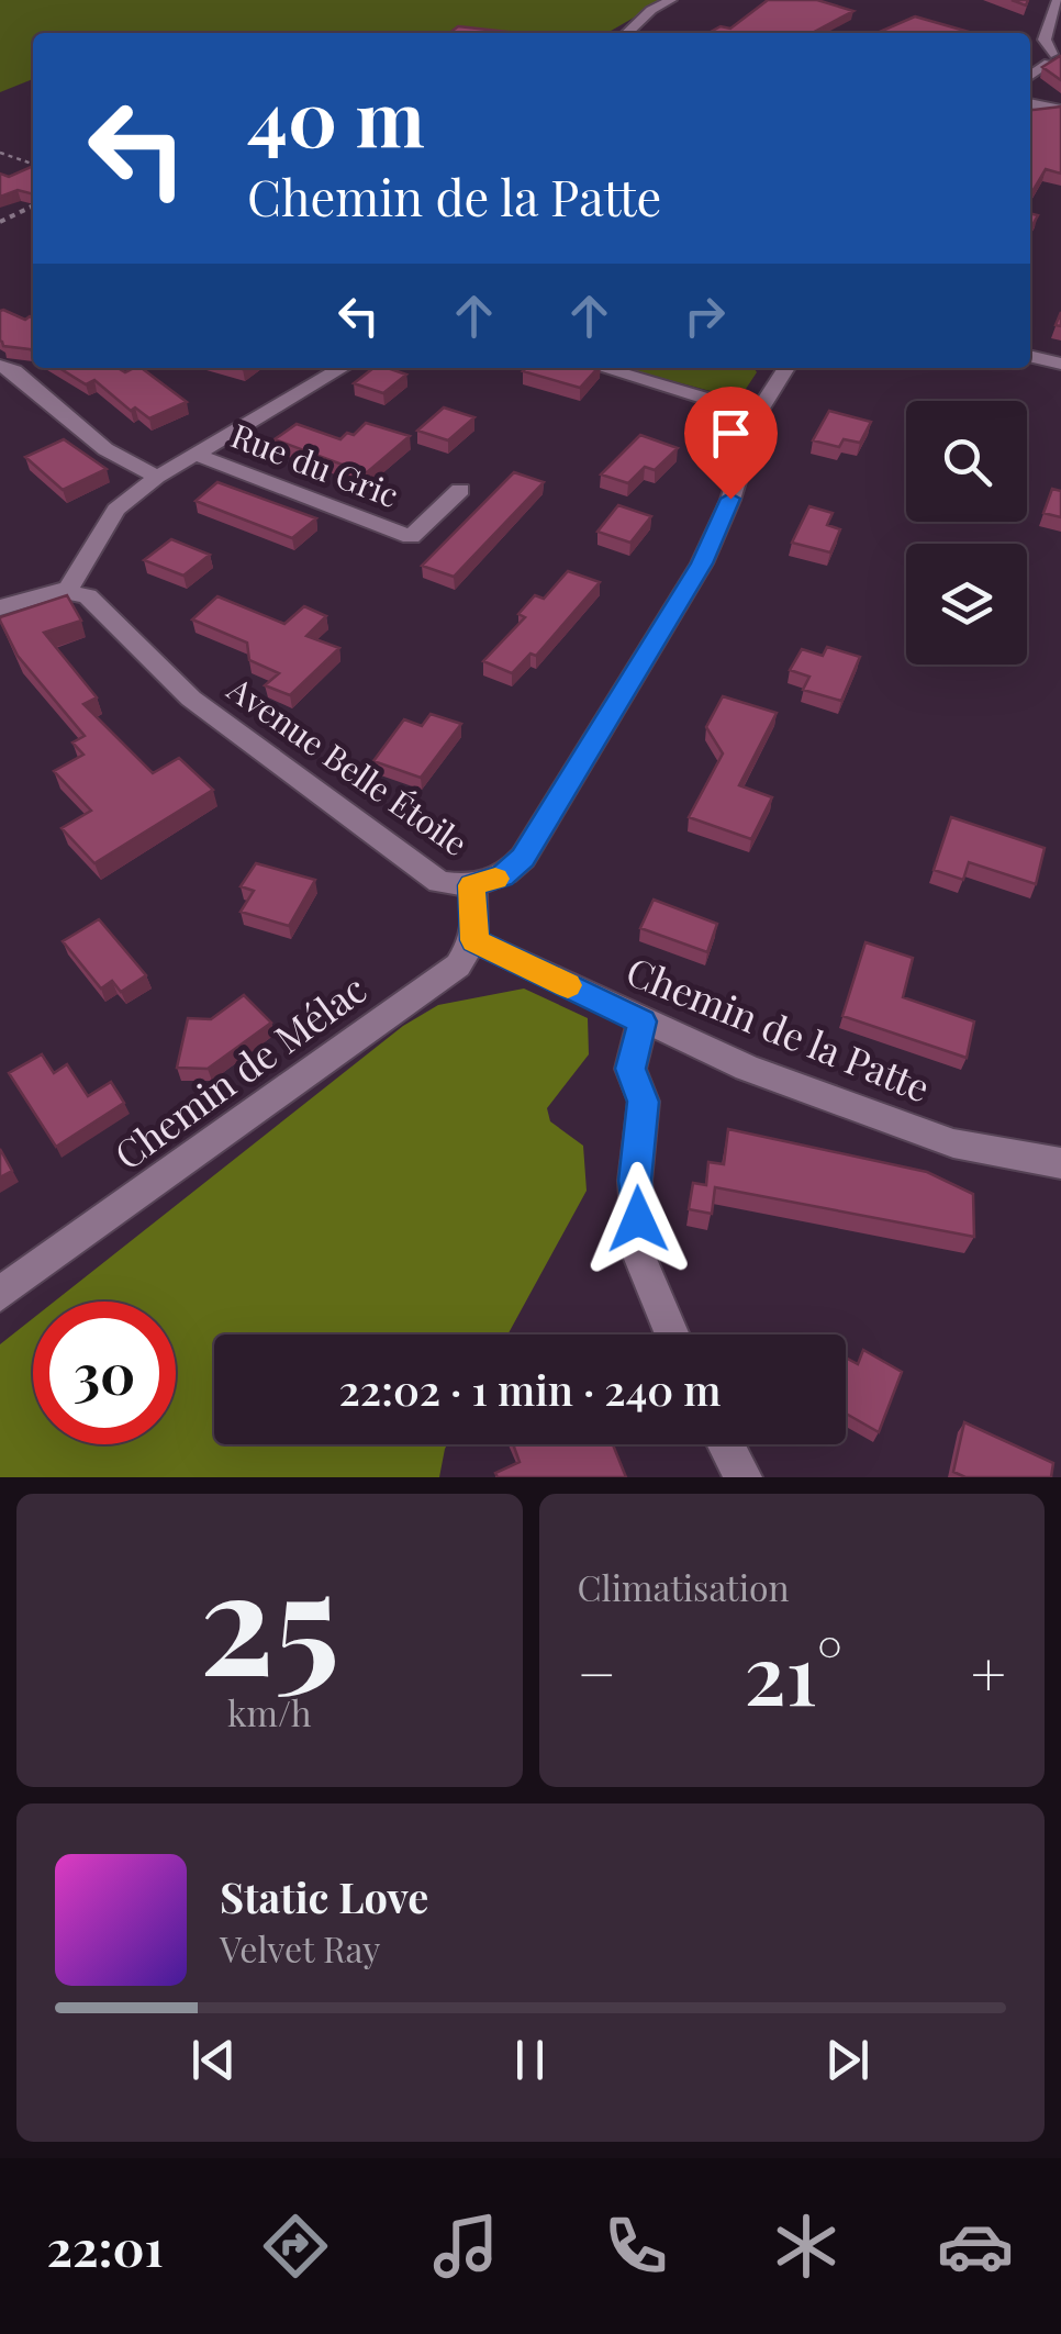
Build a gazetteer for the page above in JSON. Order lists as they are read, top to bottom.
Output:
{
  "streets": {
    "street": [
      "Rue du Gric",
      "Avenue Belle Étoile",
      "Chemin de la Patte",
      "Chemin de Mélac"
    ]
  },
  "crossings": [
    ["Chemin de la Patte", "Chemin de Mélac"]
  ],
  "page": {
    "turn": ["40 m", "Chemin de la Patte"],
    "limit": "30",
    "trip": "22:02 · 1 min · 240 m",
    "tile": [
      ["25", "km/h"],
      "Climatisation"
    ],
    "heat": ["−", "21°", "+"],
    "song": ["Static Love", "Velvet Ray"],
    "tabs": "22:01"
  }
}
